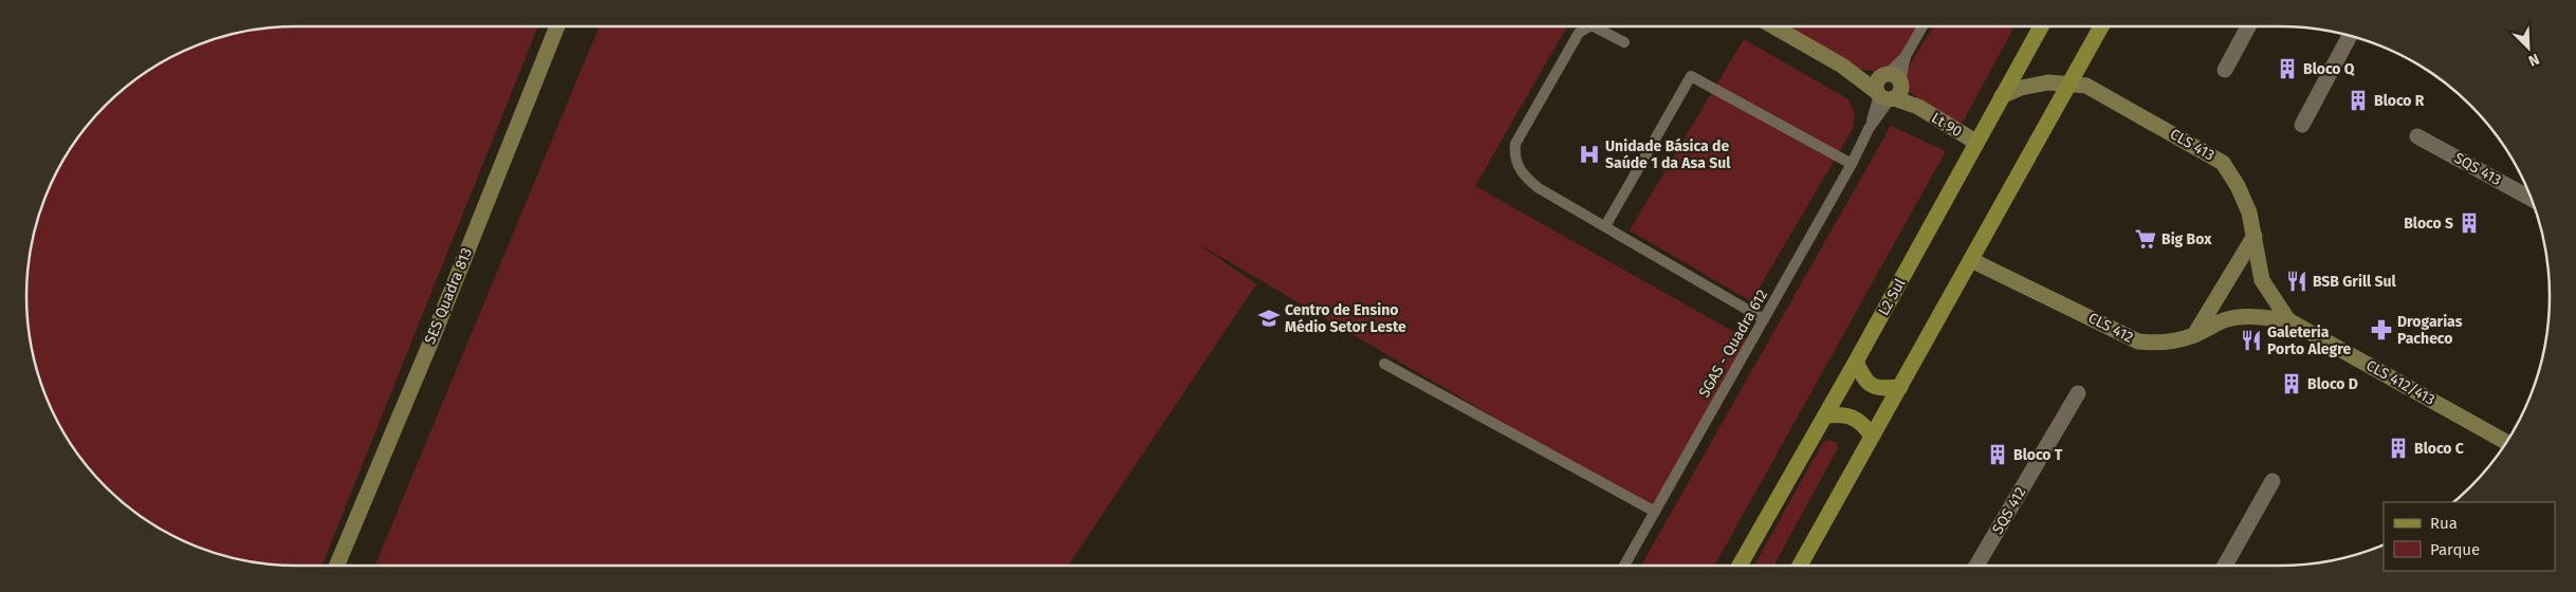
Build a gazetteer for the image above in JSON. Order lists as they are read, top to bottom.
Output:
{
  "streets": {
    "main road": ["L2 Sul"],
    "street": [
      "Lt 90",
      "CLS 413",
      "SQS 413",
      "SES Quadra 813",
      "CLS 412",
      "CLS 412/413",
      "SQS 412"
    ],
    "lane": ["SGAS - Quadra 612"]
  },
  "crossings": [
    ["Lt 90", "L2 Sul"],
    ["Lt 90", "SGAS - Quadra 612"],
    ["CLS 413", "L2 Sul"],
    ["CLS 413", "CLS 412"],
    ["CLS 413", "CLS 412/413"],
    ["CLS 412", "CLS 412/413"]
  ],
  "places": {
    "building": [
      "Bloco Q",
      "Bloco R",
      "Bloco S",
      "Bloco D",
      "Bloco C",
      "Bloco T"
    ],
    "hospital": ["Unidade Básica de Saúde 1 da Asa Sul"],
    "supermarket": ["Big Box"],
    "restaurant": ["BSB Grill Sul", "Galeteria Porto Alegre"],
    "school or university": ["Centro de Ensino Médio Setor Leste"],
    "pharmacy": ["Drogarias Pacheco"]
  },
  "legend": ["Rua", "Parque"],
  "north": "bottom right"
}
